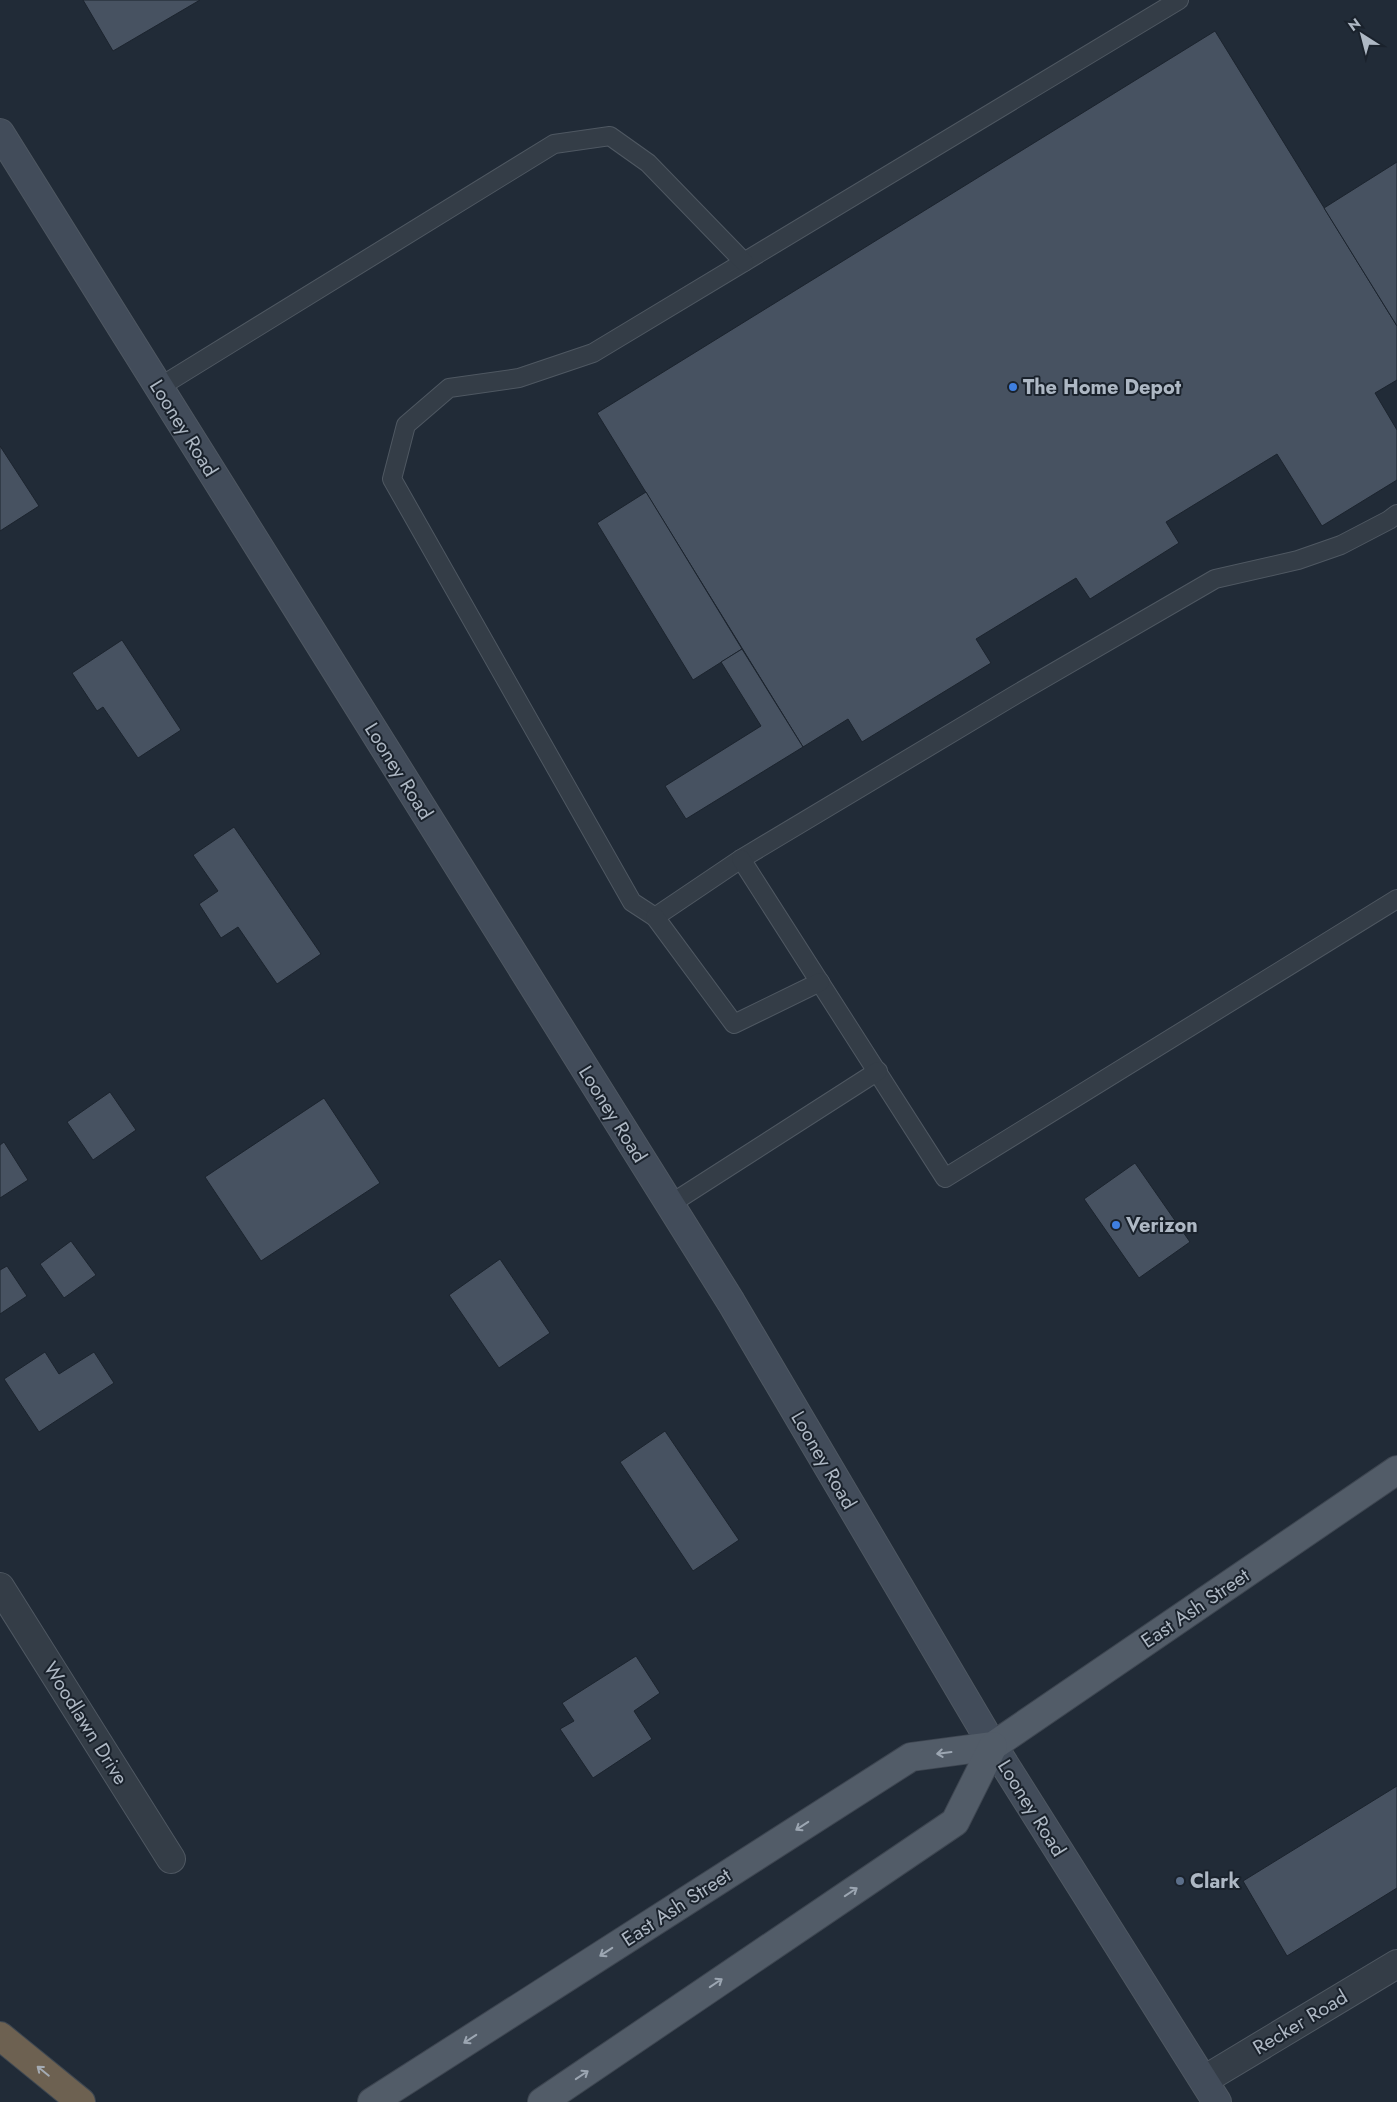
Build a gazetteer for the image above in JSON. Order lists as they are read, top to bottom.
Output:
{
  "streets": {
    "main road": ["East Ash Street"],
    "street": ["Looney Road", "Woodlawn Drive", "Recker Road"]
  },
  "crossings": [
    ["Looney Road", "East Ash Street"],
    ["Looney Road", "Recker Road"]
  ],
  "places": ["The Home Depot", "Verizon", "Clark"],
  "north": "top left"
}
